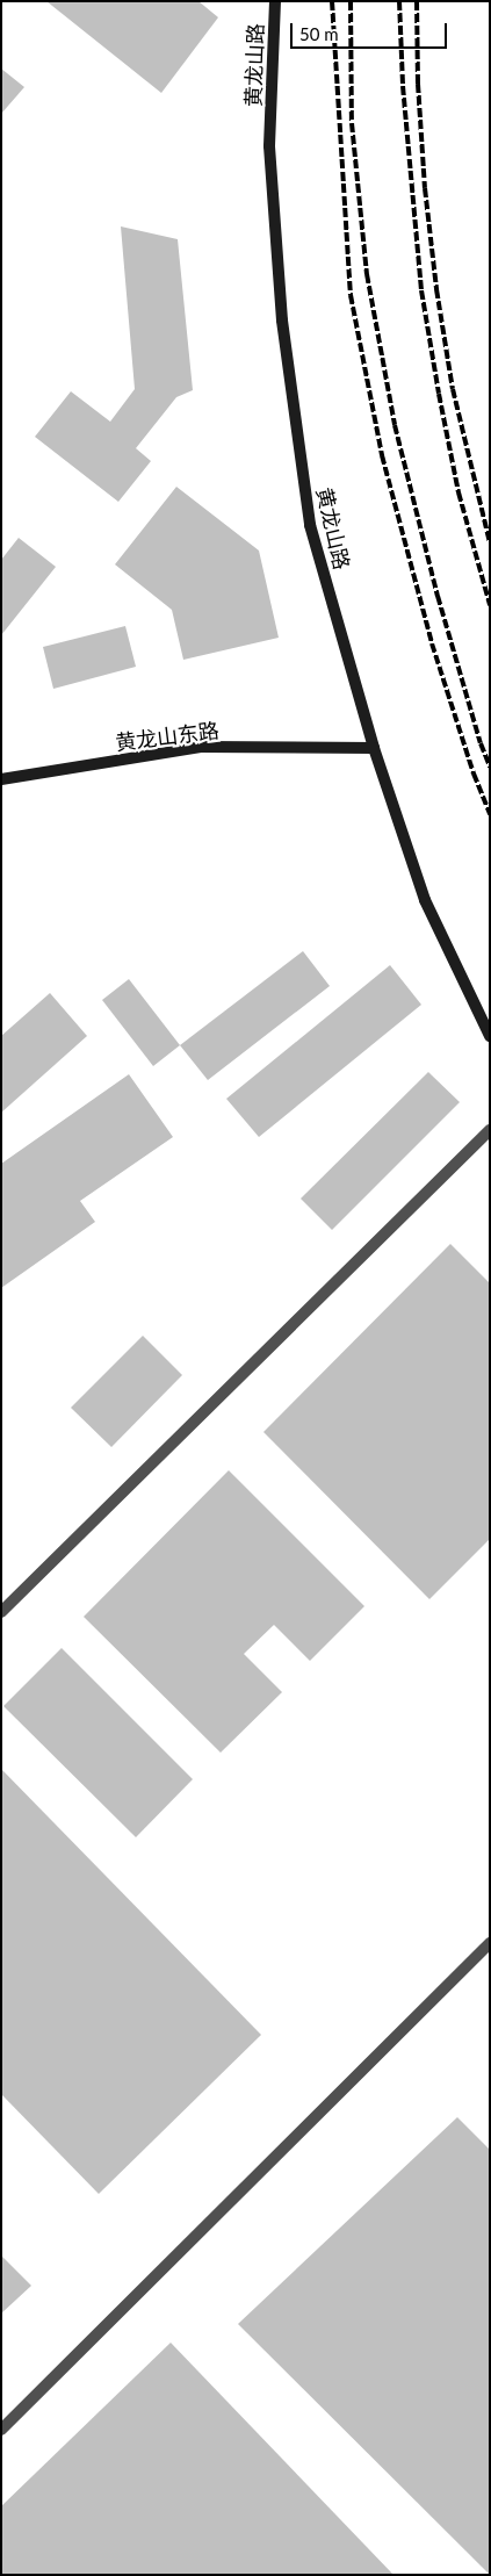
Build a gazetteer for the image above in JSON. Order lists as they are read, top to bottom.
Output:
{
  "streets": {
    "street": ["黄龙山路", "黄龙山东路"]
  },
  "crossings": [
    ["黄龙山路", "黄龙山东路"]
  ],
  "scale_bar": "50 m"
}
